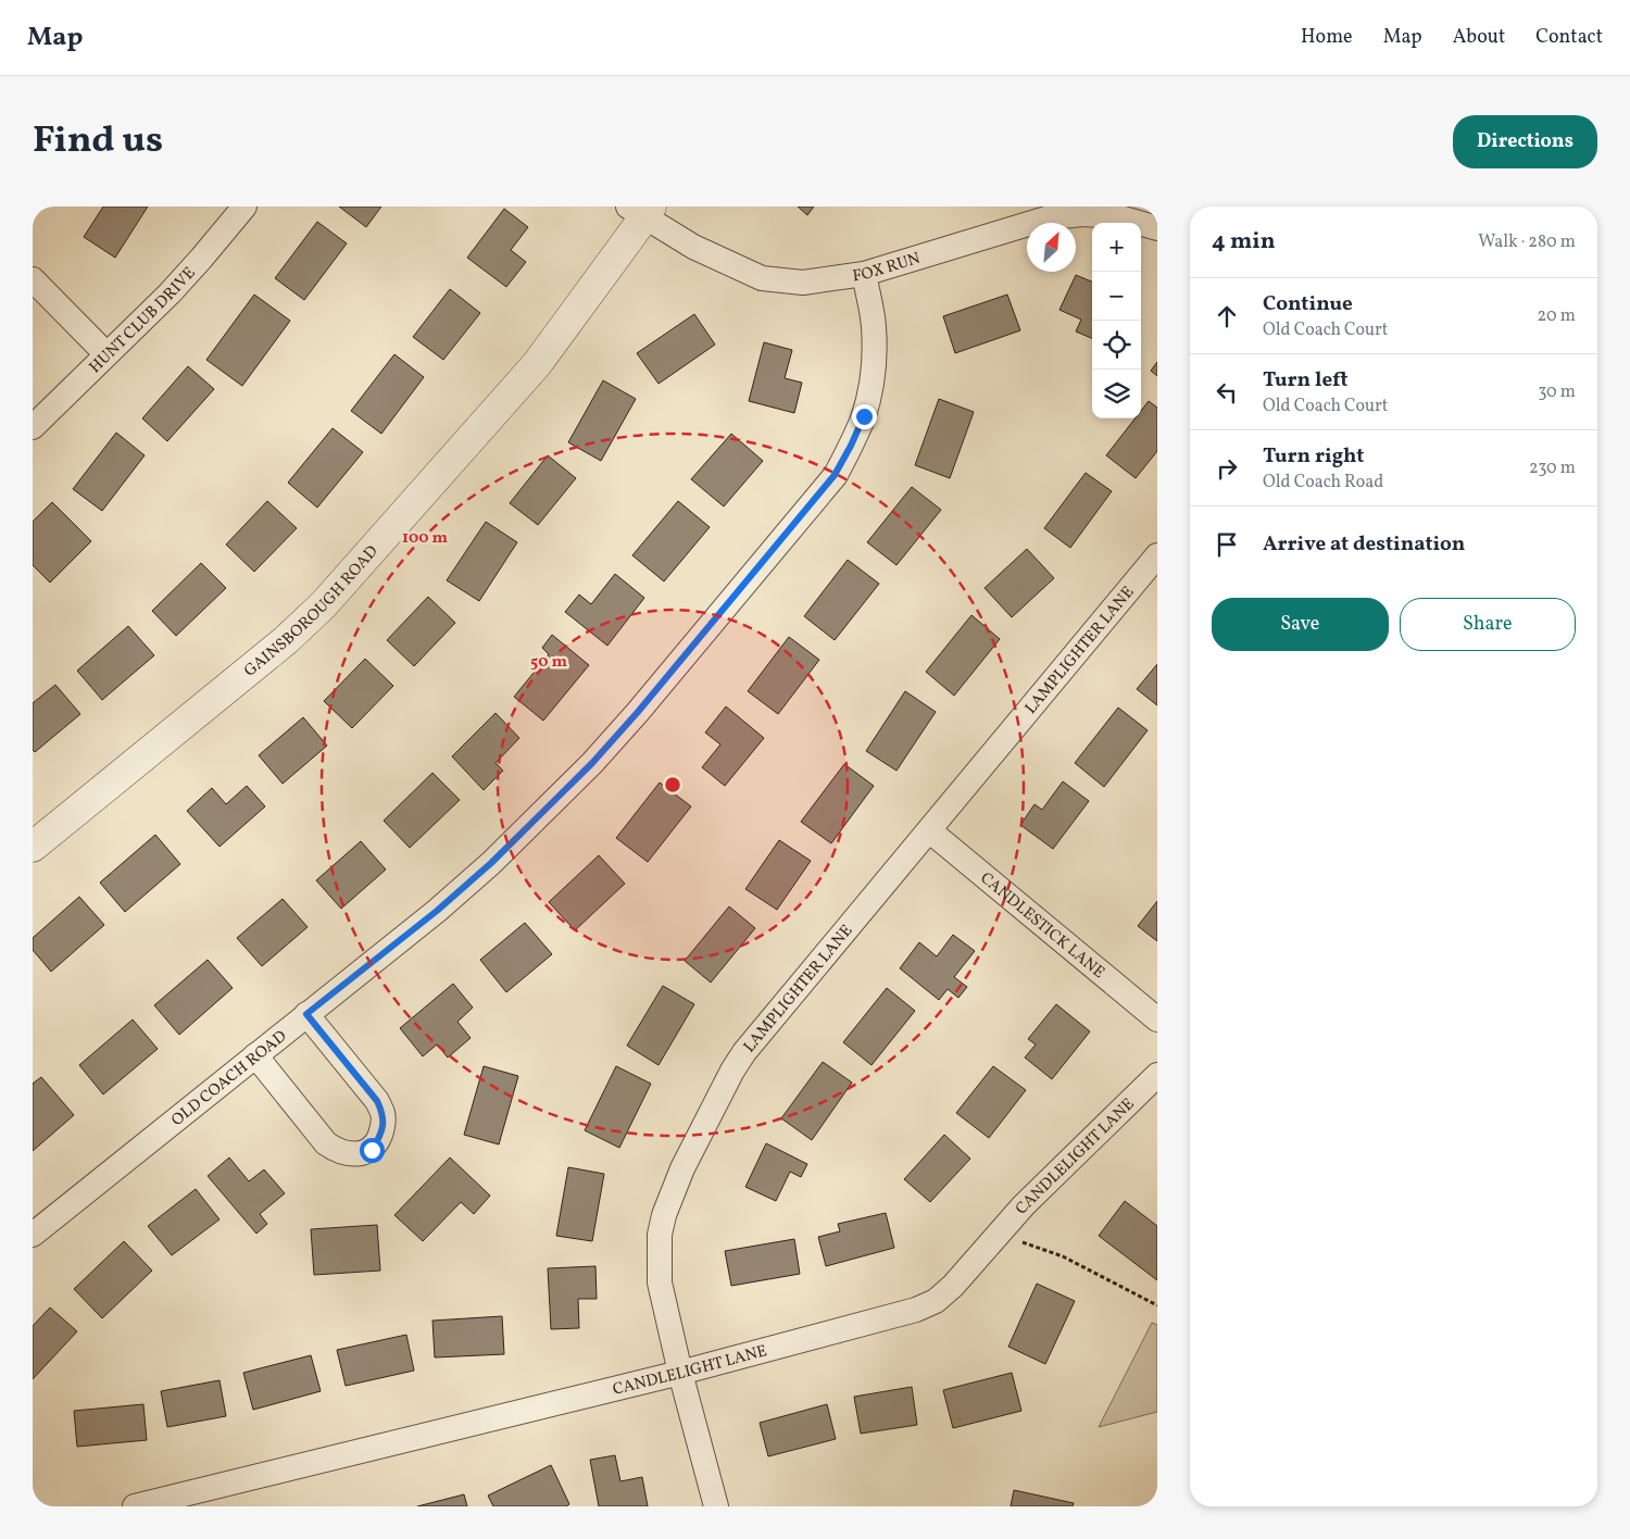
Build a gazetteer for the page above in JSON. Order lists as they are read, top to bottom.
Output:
{
  "streets": {
    "street": [
      "FOX RUN",
      "HUNT CLUB DRIVE",
      "GAINSBOROUGH ROAD",
      "LAMPLIGHTER LANE",
      "CANDLESTICK LANE",
      "OLD COACH ROAD",
      "CANDLELIGHT LANE"
    ]
  },
  "crossings": [
    ["FOX RUN", "GAINSBOROUGH ROAD"],
    ["FOX RUN", "OLD COACH ROAD"],
    ["LAMPLIGHTER LANE", "CANDLESTICK LANE"],
    ["LAMPLIGHTER LANE", "CANDLELIGHT LANE"]
  ],
  "north": "top right",
  "page": {
    "header": "Map",
    "nav": [
      "Home",
      "Map",
      "About",
      "Contact"
    ],
    "title": "Find us",
    "buttons": [
      "Directions",
      ["Save", "Share"]
    ],
    "heading": ["4 min", "Walk · 280 m"],
    "map_buttons": ["+", "−"],
    "list": [
      ["Continue", "Old Coach Court", "20 m"],
      ["Turn left", "Old Coach Court", "30 m"],
      ["Turn right", "Old Coach Road", "230 m"],
      "Arrive at destination"
    ]
  },
  "rings": ["100 m", "50 m"]
}
